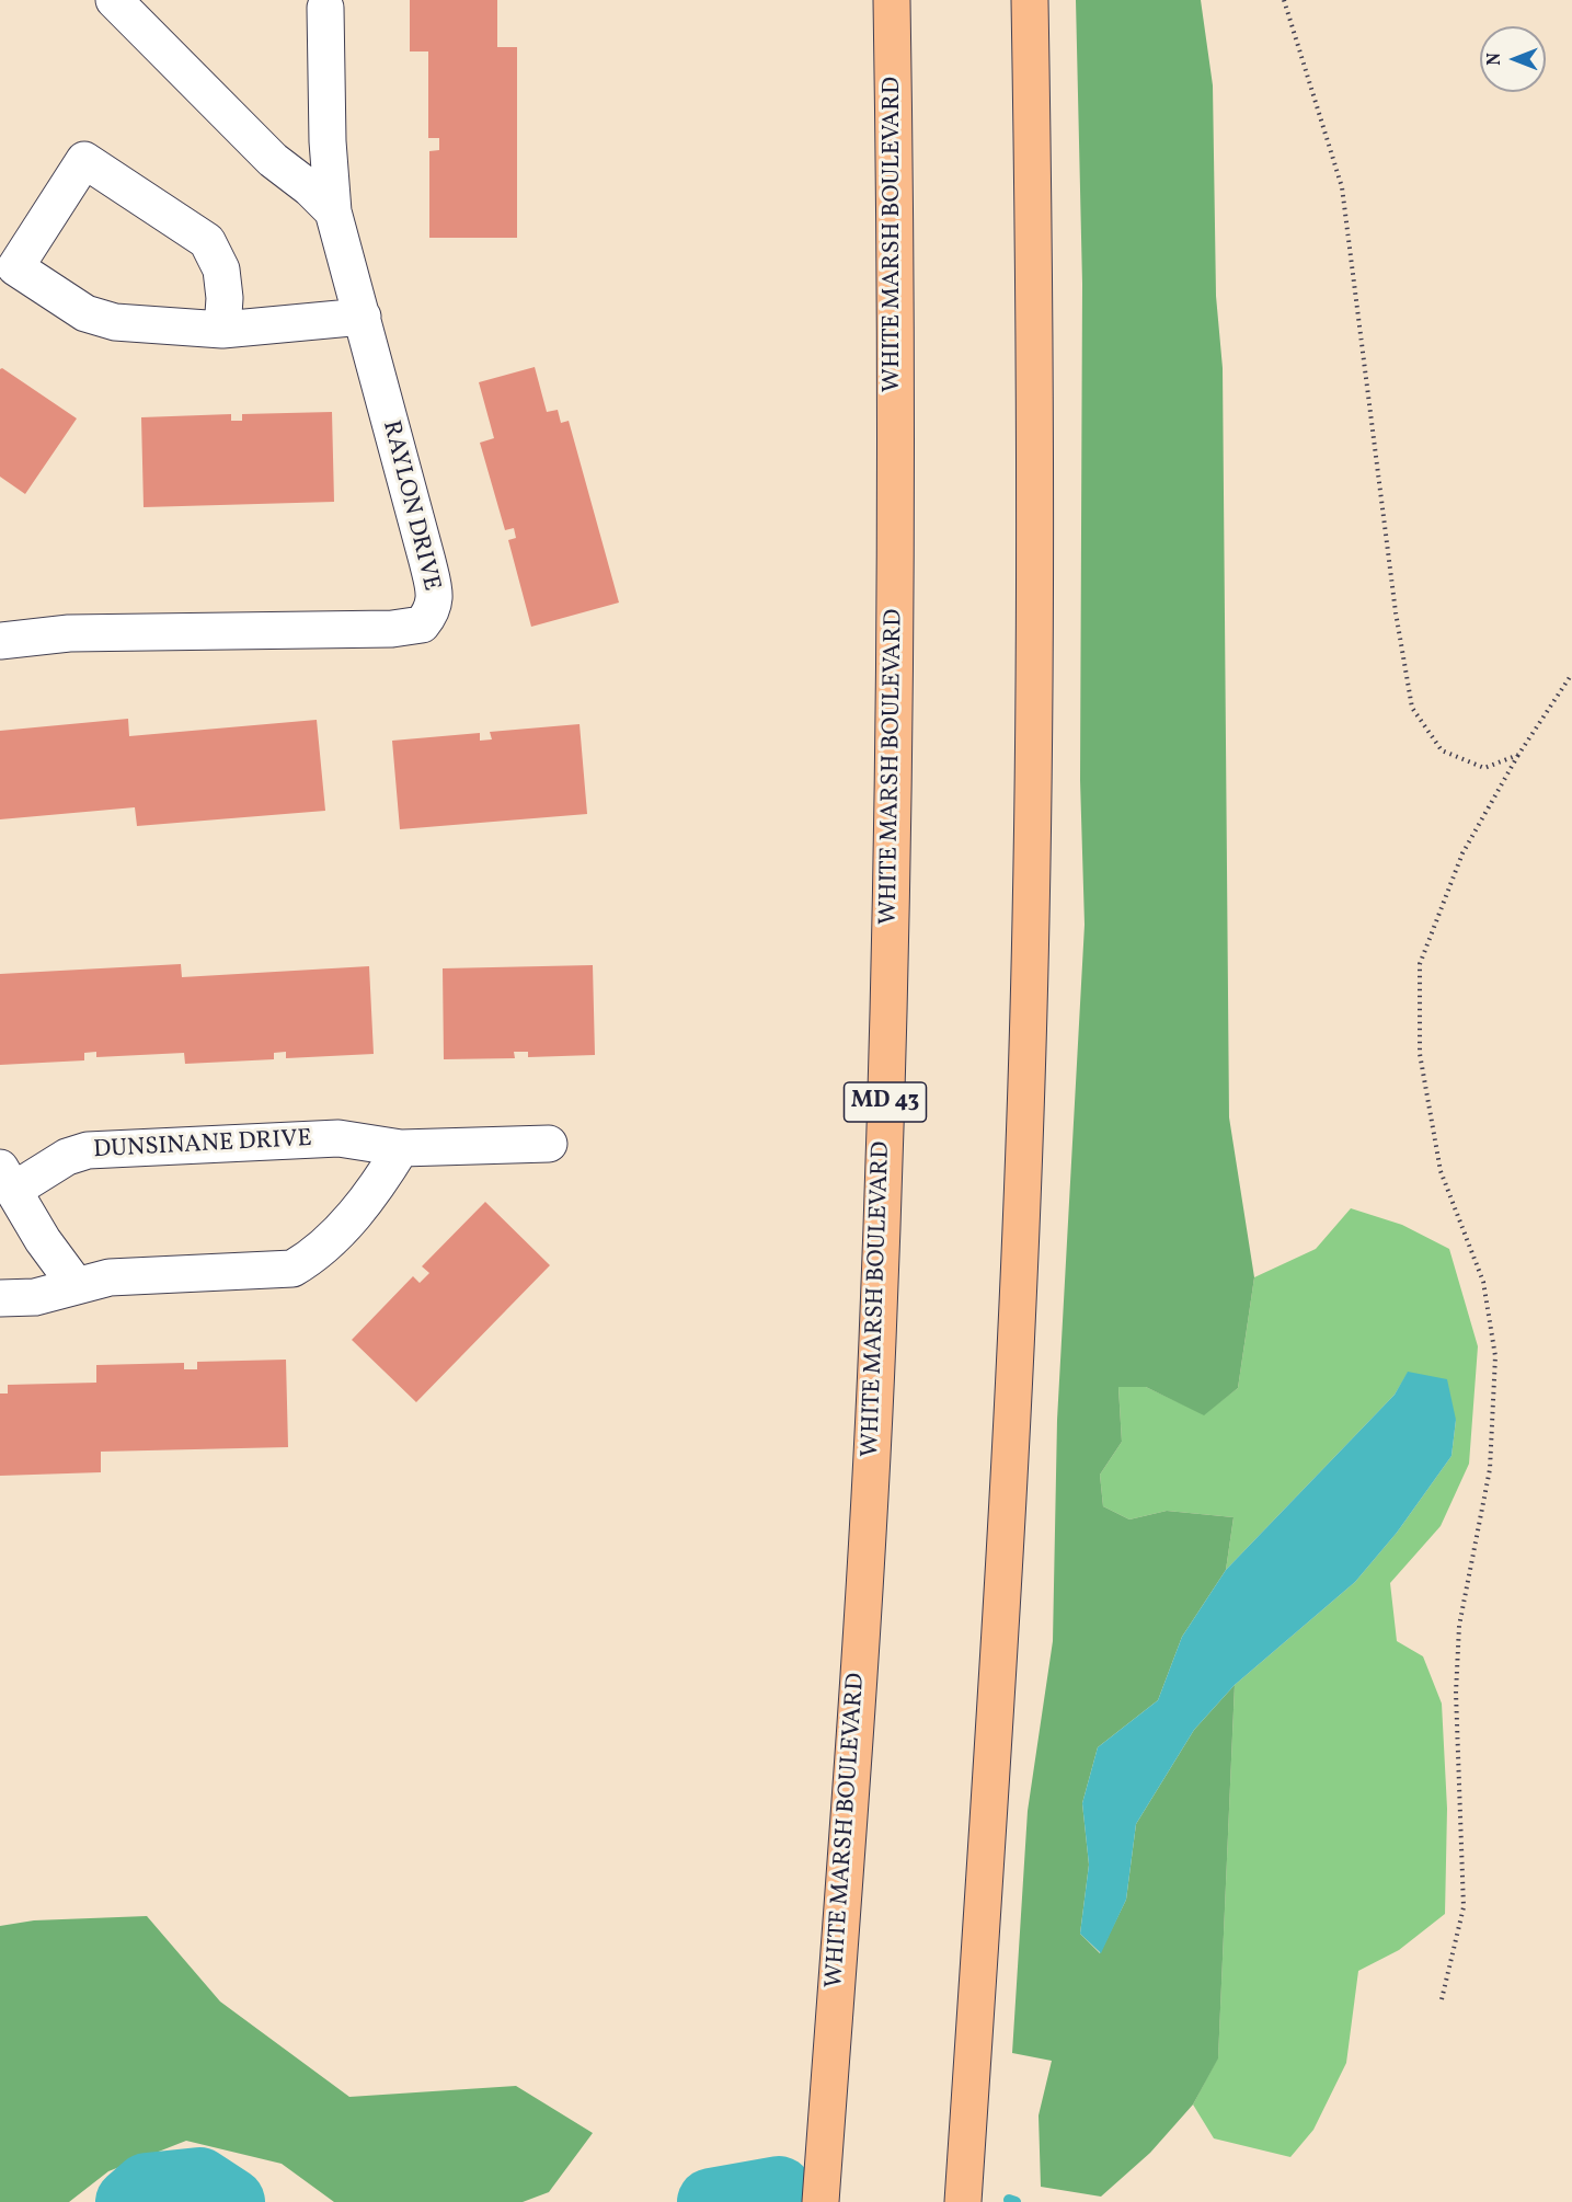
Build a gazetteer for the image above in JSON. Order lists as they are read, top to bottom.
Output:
{
  "streets": {
    "highway": ["WHITE MARSH BOULEVARD", "MD 43"],
    "street": ["RAYLON DRIVE", "DUNSINANE DRIVE"]
  },
  "north": "left"
}
